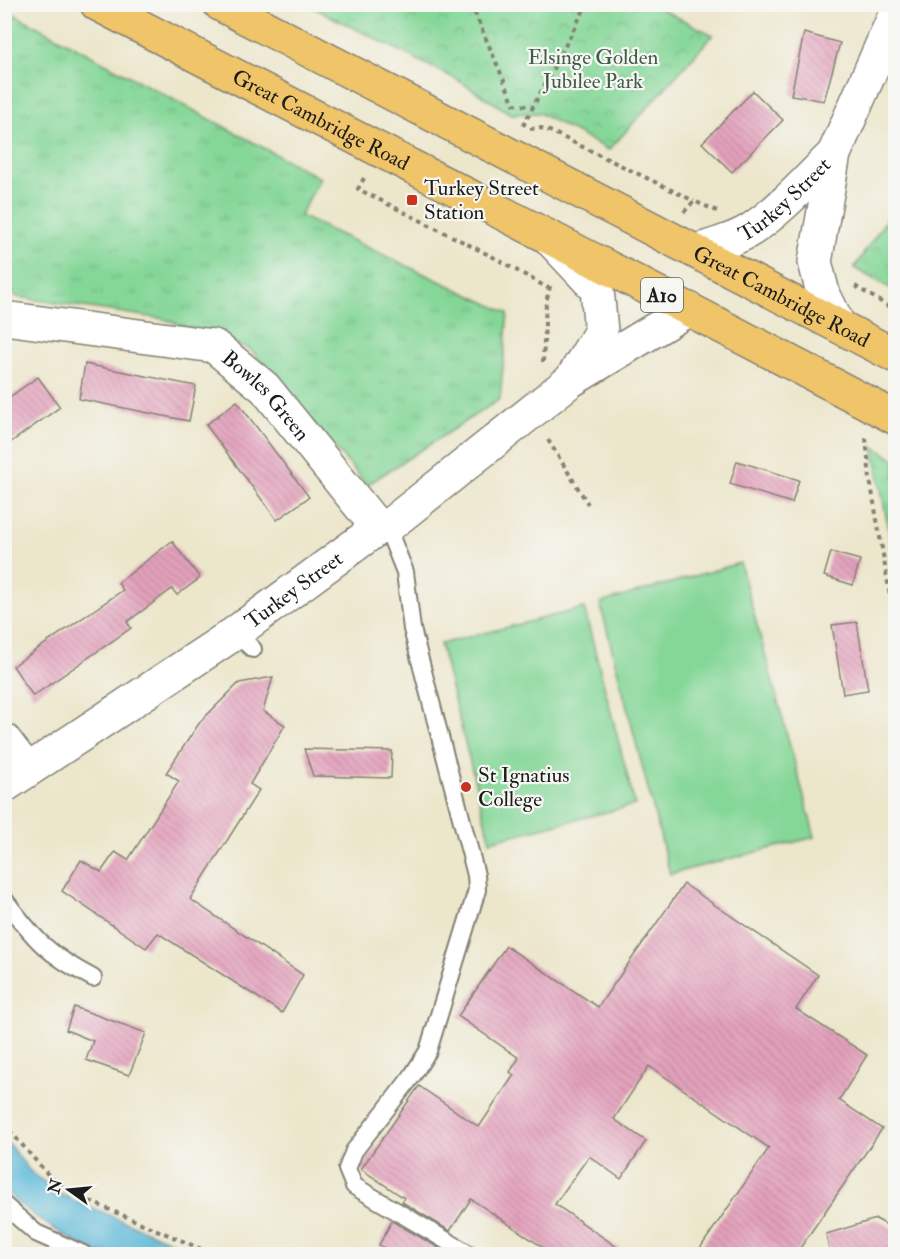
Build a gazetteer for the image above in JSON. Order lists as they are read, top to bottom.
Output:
{
  "streets": {
    "highway": ["Great Cambridge Road", "A10"],
    "street": ["Turkey Street", "Bowles Green"]
  },
  "crossings": [
    ["Great Cambridge Road", "Turkey Street"],
    ["Turkey Street", "Bowles Green"]
  ],
  "parks": ["Elsinge Golden Jubilee Park"],
  "places": {
    "transit": ["Turkey Street Station"],
    "other": ["St Ignatius College"]
  },
  "north": "left"
}
